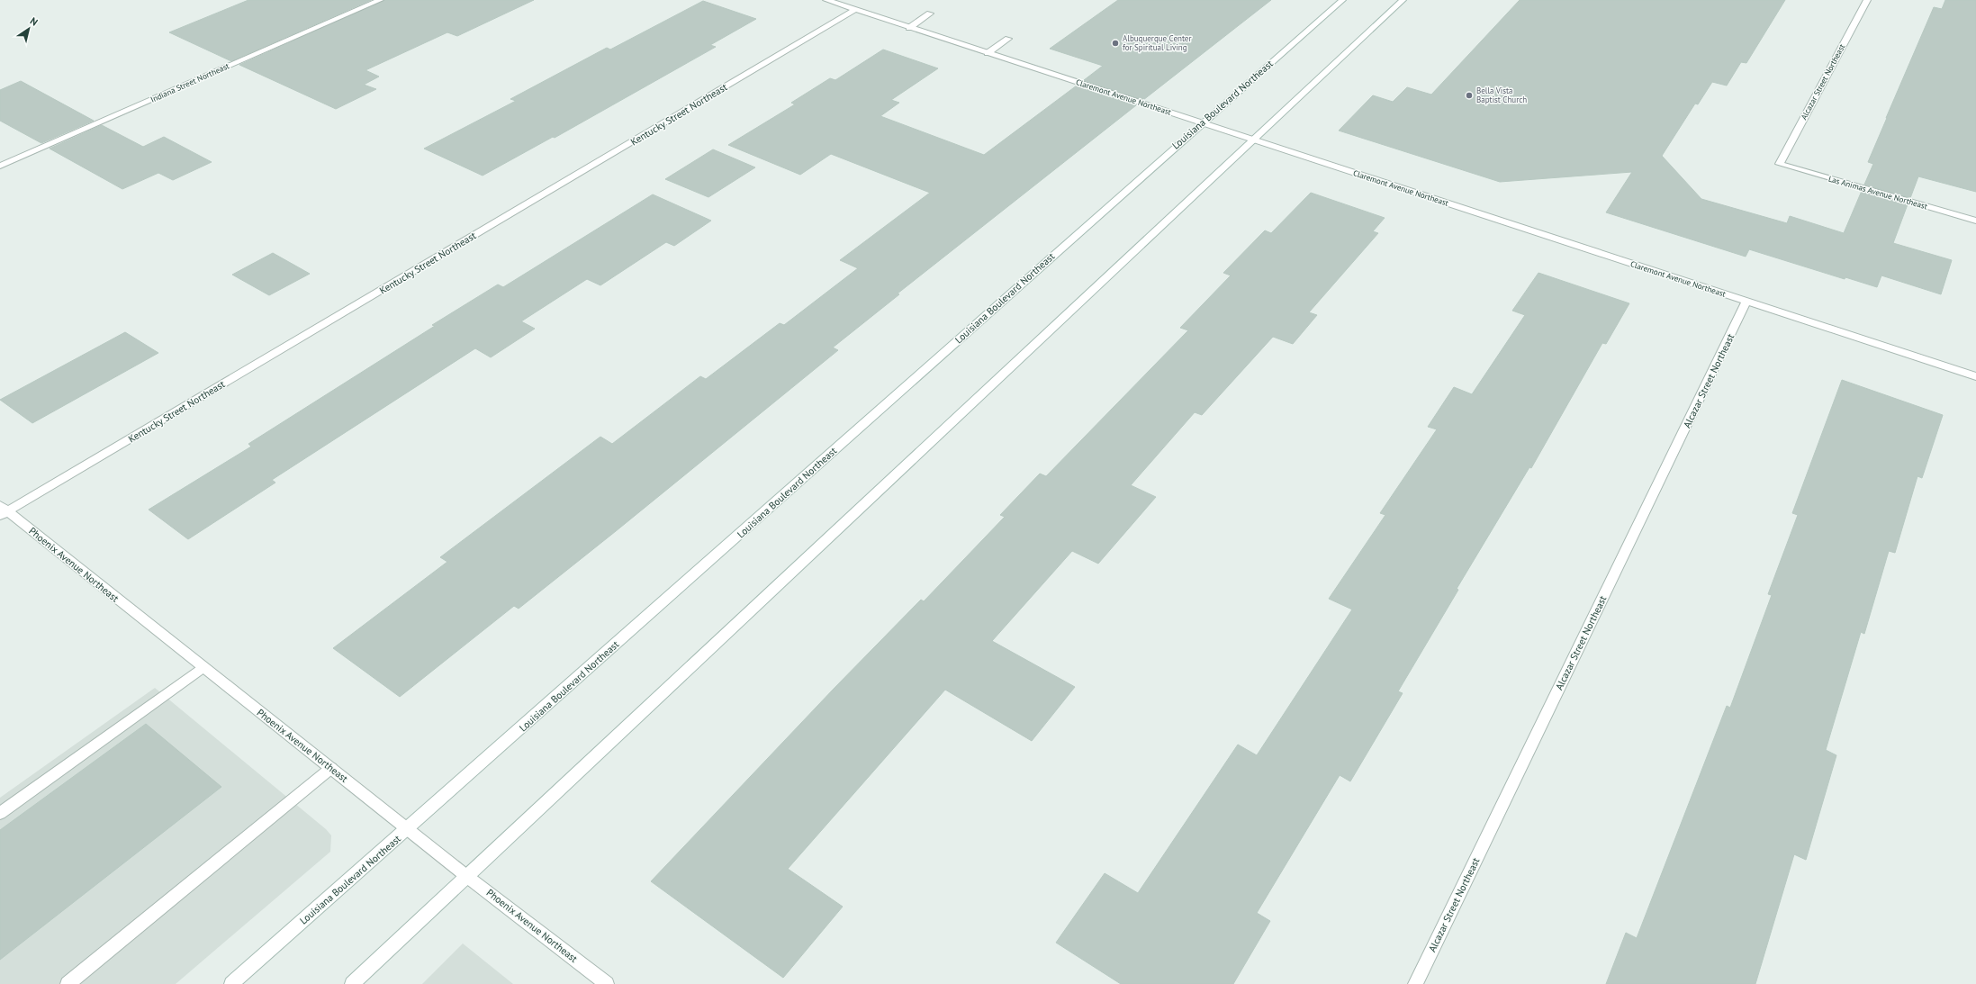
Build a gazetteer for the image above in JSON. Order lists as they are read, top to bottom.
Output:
{
  "streets": {
    "street": [
      "Alcazar Street Northeast",
      "Indiana Street Northeast",
      "Claremont Avenue Northeast",
      "Louisiana Boulevard Northeast",
      "Kentucky Street Northeast",
      "Las Animas Avenue Northeast",
      "Phoenix Avenue Northeast"
    ]
  },
  "crossings": [
    ["Alcazar Street Northeast", "Claremont Avenue Northeast"],
    ["Alcazar Street Northeast", "Las Animas Avenue Northeast"],
    ["Claremont Avenue Northeast", "Louisiana Boulevard Northeast"],
    ["Claremont Avenue Northeast", "Kentucky Street Northeast"],
    ["Louisiana Boulevard Northeast", "Phoenix Avenue Northeast"],
    ["Kentucky Street Northeast", "Phoenix Avenue Northeast"]
  ],
  "places": ["Albuquerque Center for Spiritual Living", "Bella Vista Baptist Church"],
  "north": "top right"
}
